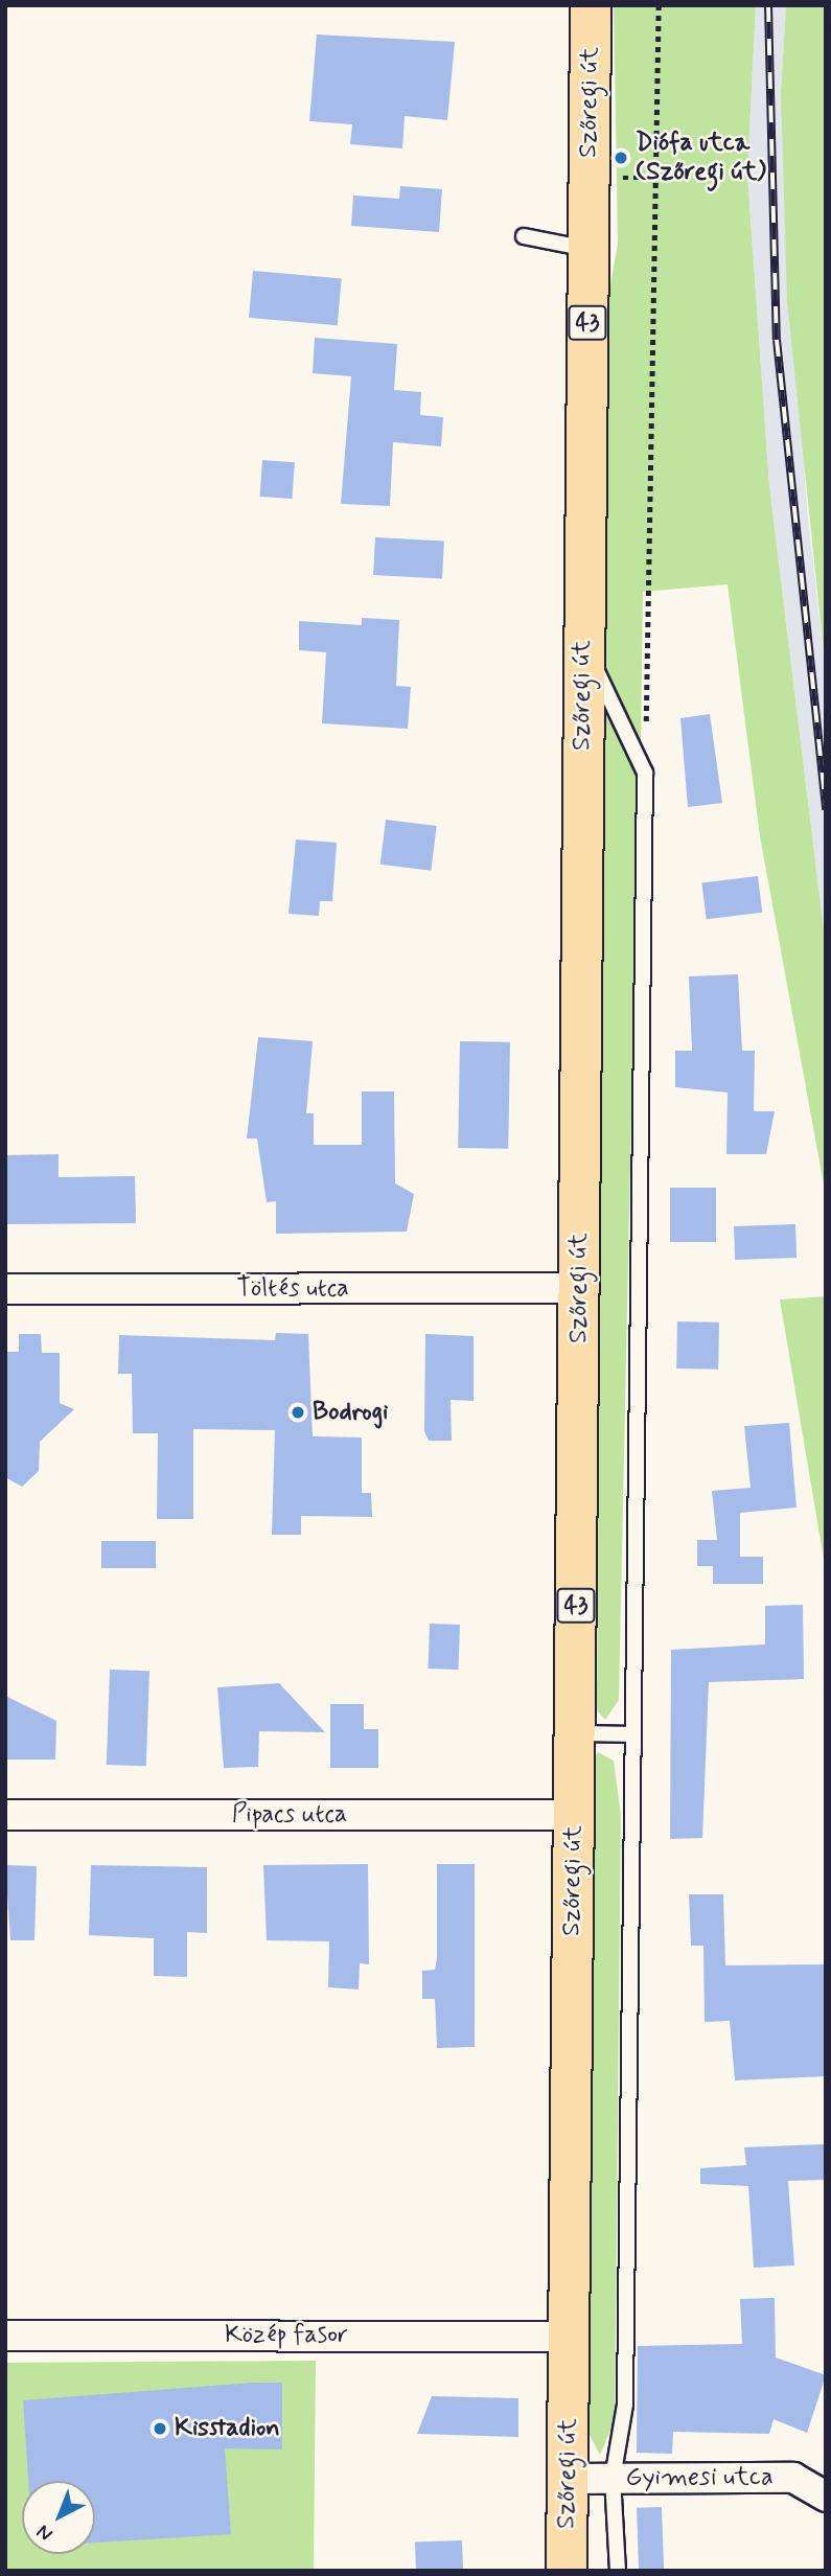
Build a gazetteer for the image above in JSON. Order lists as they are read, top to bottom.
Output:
{
  "streets": {
    "main road": ["Szőregi út", "43"],
    "street": [
      "Töltés utca",
      "Pipacs utca",
      "Közép fasor",
      "Gyimesi utca"
    ]
  },
  "crossings": [
    ["Szőregi út", "Töltés utca"],
    ["Szőregi út", "Pipacs utca"],
    ["Szőregi út", "Közép fasor"],
    ["Szőregi út", "Gyimesi utca"]
  ],
  "places": ["Diófa utca (Szőregi út)", "Bodrogi", "Kisstadion"],
  "north": "bottom left"
}
